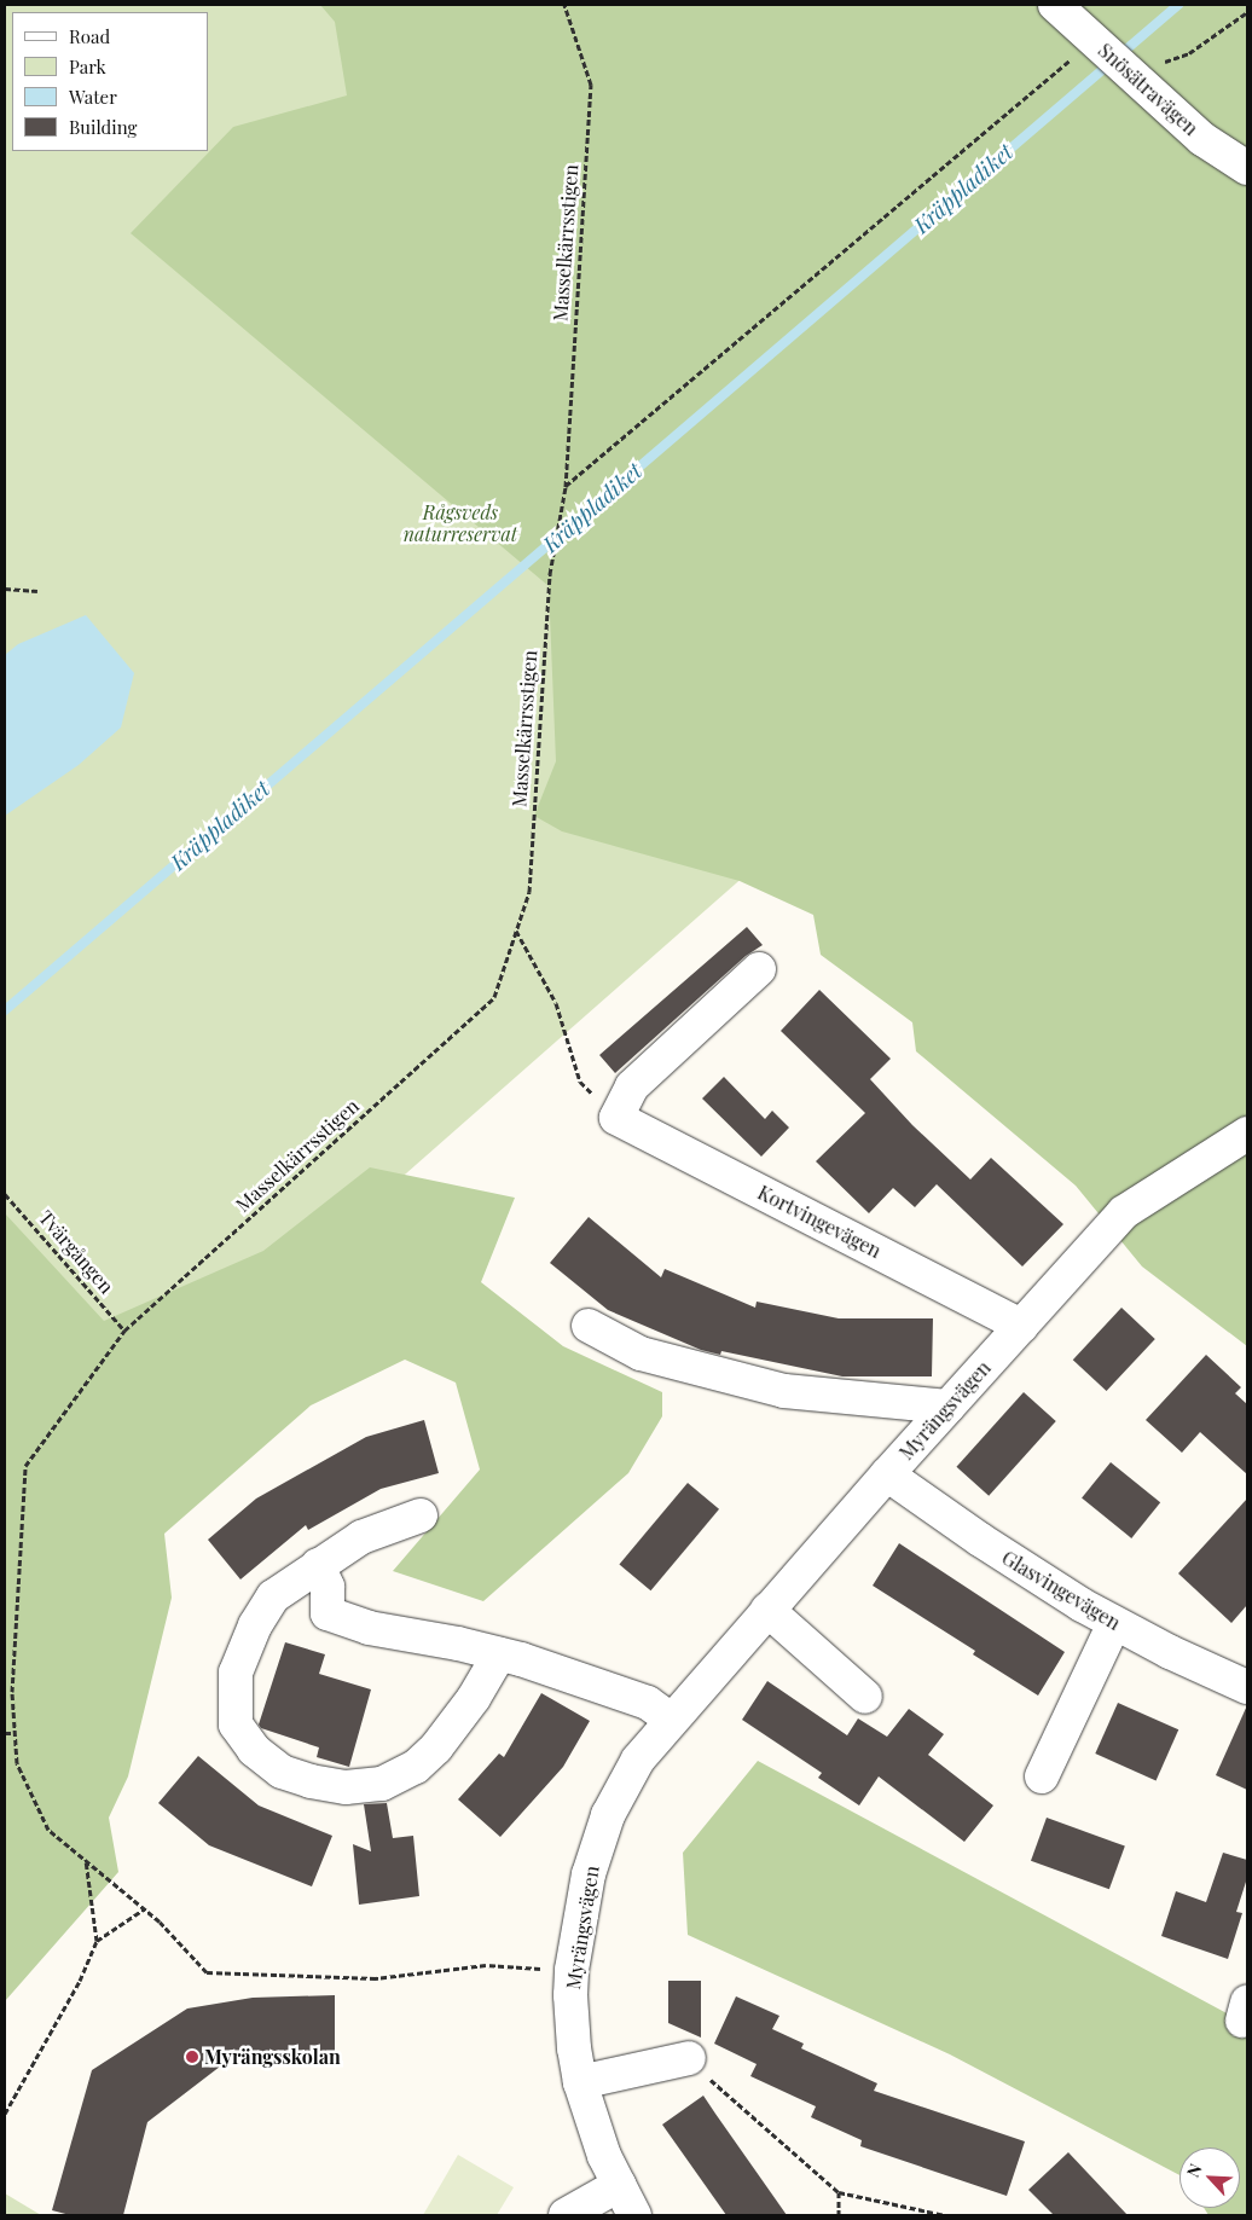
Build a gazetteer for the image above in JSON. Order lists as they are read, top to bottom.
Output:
{
  "streets": {
    "street": [
      "Snösätravägen",
      "Kortvingevägen",
      "Myrängsvägen",
      "Glasvingevägen"
    ],
    "path": ["Masselkärrsstigen", "Tvärgången"]
  },
  "crossings": [
    ["Masselkärrsstigen", "Tvärgången"],
    ["Masselkärrsstigen", "Myrängsvägen"],
    ["Kortvingevägen", "Myrängsvägen"],
    ["Myrängsvägen", "Glasvingevägen"]
  ],
  "water": ["Kräppladiket"],
  "parks": ["Rågsveds naturreservat"],
  "places": ["Myrängsskolan"],
  "legend": [
    "Road",
    "Park",
    "Water",
    "Building"
  ],
  "north": "top left"
}
